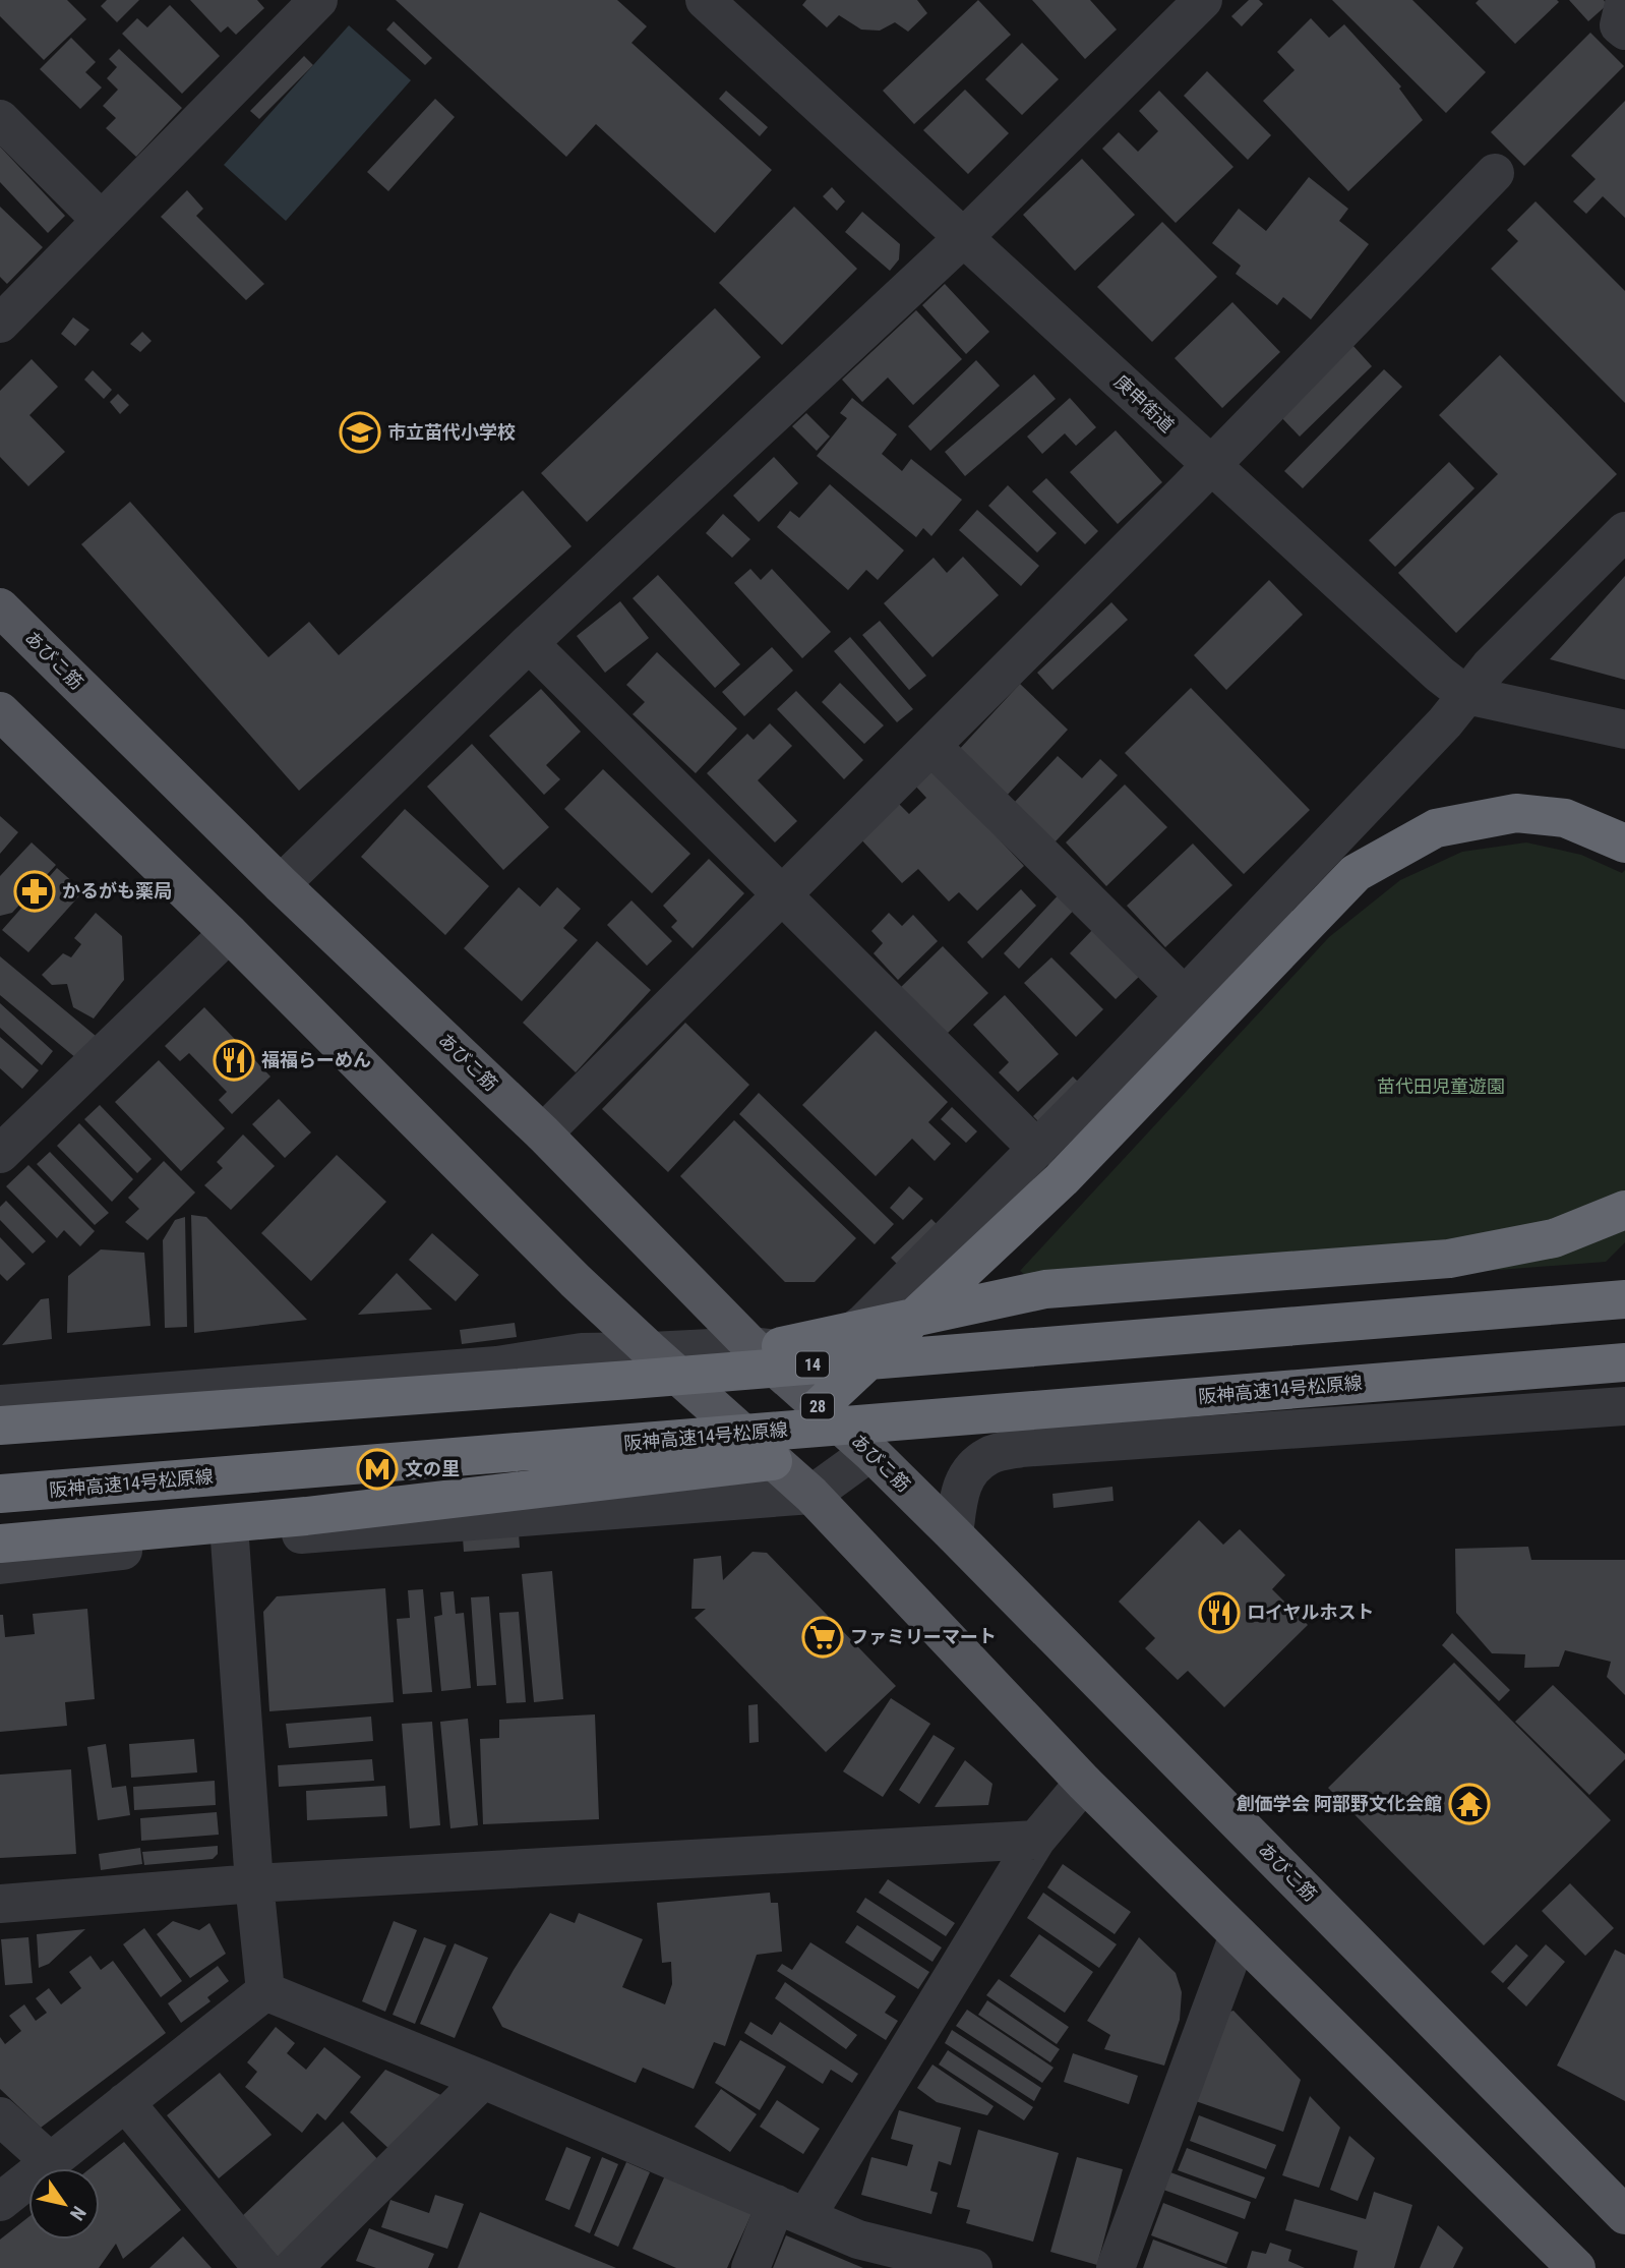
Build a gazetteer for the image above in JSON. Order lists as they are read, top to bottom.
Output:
{
  "streets": {
    "highway": ["14", "阪神高速14号松原線"],
    "main road": ["あびこ筋", "28"],
    "street": ["庚申街道"]
  },
  "parks": ["苗代田児童遊園"],
  "places": {
    "school or university": ["市立苗代小学校"],
    "pharmacy": ["かるがも薬局"],
    "restaurant": ["福福らーめん", "ロイヤルホスト"],
    "metro station": ["文の里"],
    "supermarket": ["ファミリーマート"],
    "temple": ["創価学会 阿部野文化会館"]
  },
  "north": "bottom right"
}
